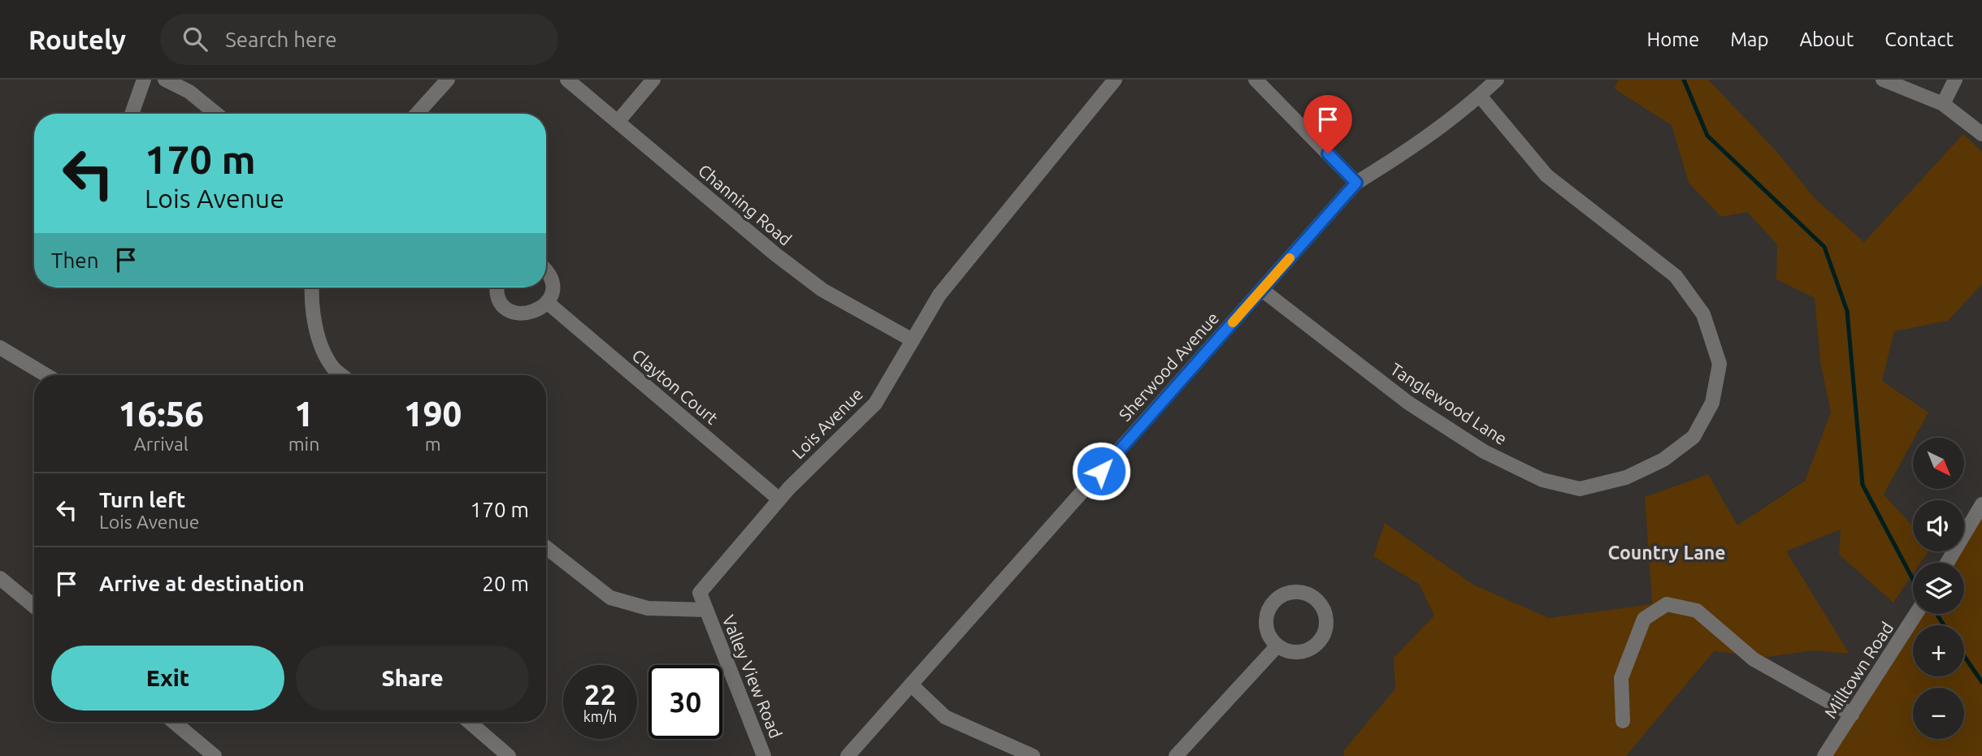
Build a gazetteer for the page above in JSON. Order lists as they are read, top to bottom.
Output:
{
  "streets": {
    "street": [
      "Channing Road",
      "Sherwood Avenue",
      "Clayton Court",
      "Tanglewood Lane",
      "Lois Avenue",
      "Milltown Road",
      "Valley View Road"
    ]
  },
  "crossings": [
    ["Channing Road", "Lois Avenue"],
    ["Sherwood Avenue", "Tanglewood Lane"],
    ["Clayton Court", "Lois Avenue"],
    ["Lois Avenue", "Valley View Road"]
  ],
  "districts": ["Country Lane"],
  "north": "bottom right",
  "page": {
    "header": "Routely",
    "search": "Search here",
    "nav": [
      "Home",
      "Map",
      "About",
      "Contact"
    ],
    "turn": ["170 m", "Lois Avenue"],
    "then": "Then",
    "eta": [
      "16:56",
      "Arrival",
      "1",
      "min",
      "190",
      "m"
    ],
    "map_buttons": ["+", "−"],
    "list": [
      {
        "name": "Turn left",
        "note": "Lois Avenue",
        "value": "170 m"
      },
      {
        "name": "Arrive at destination",
        "value": "20 m"
      }
    ],
    "buttons": ["Exit", "Share"],
    "speed": "22 km/h",
    "limit": "30"
  }
}
